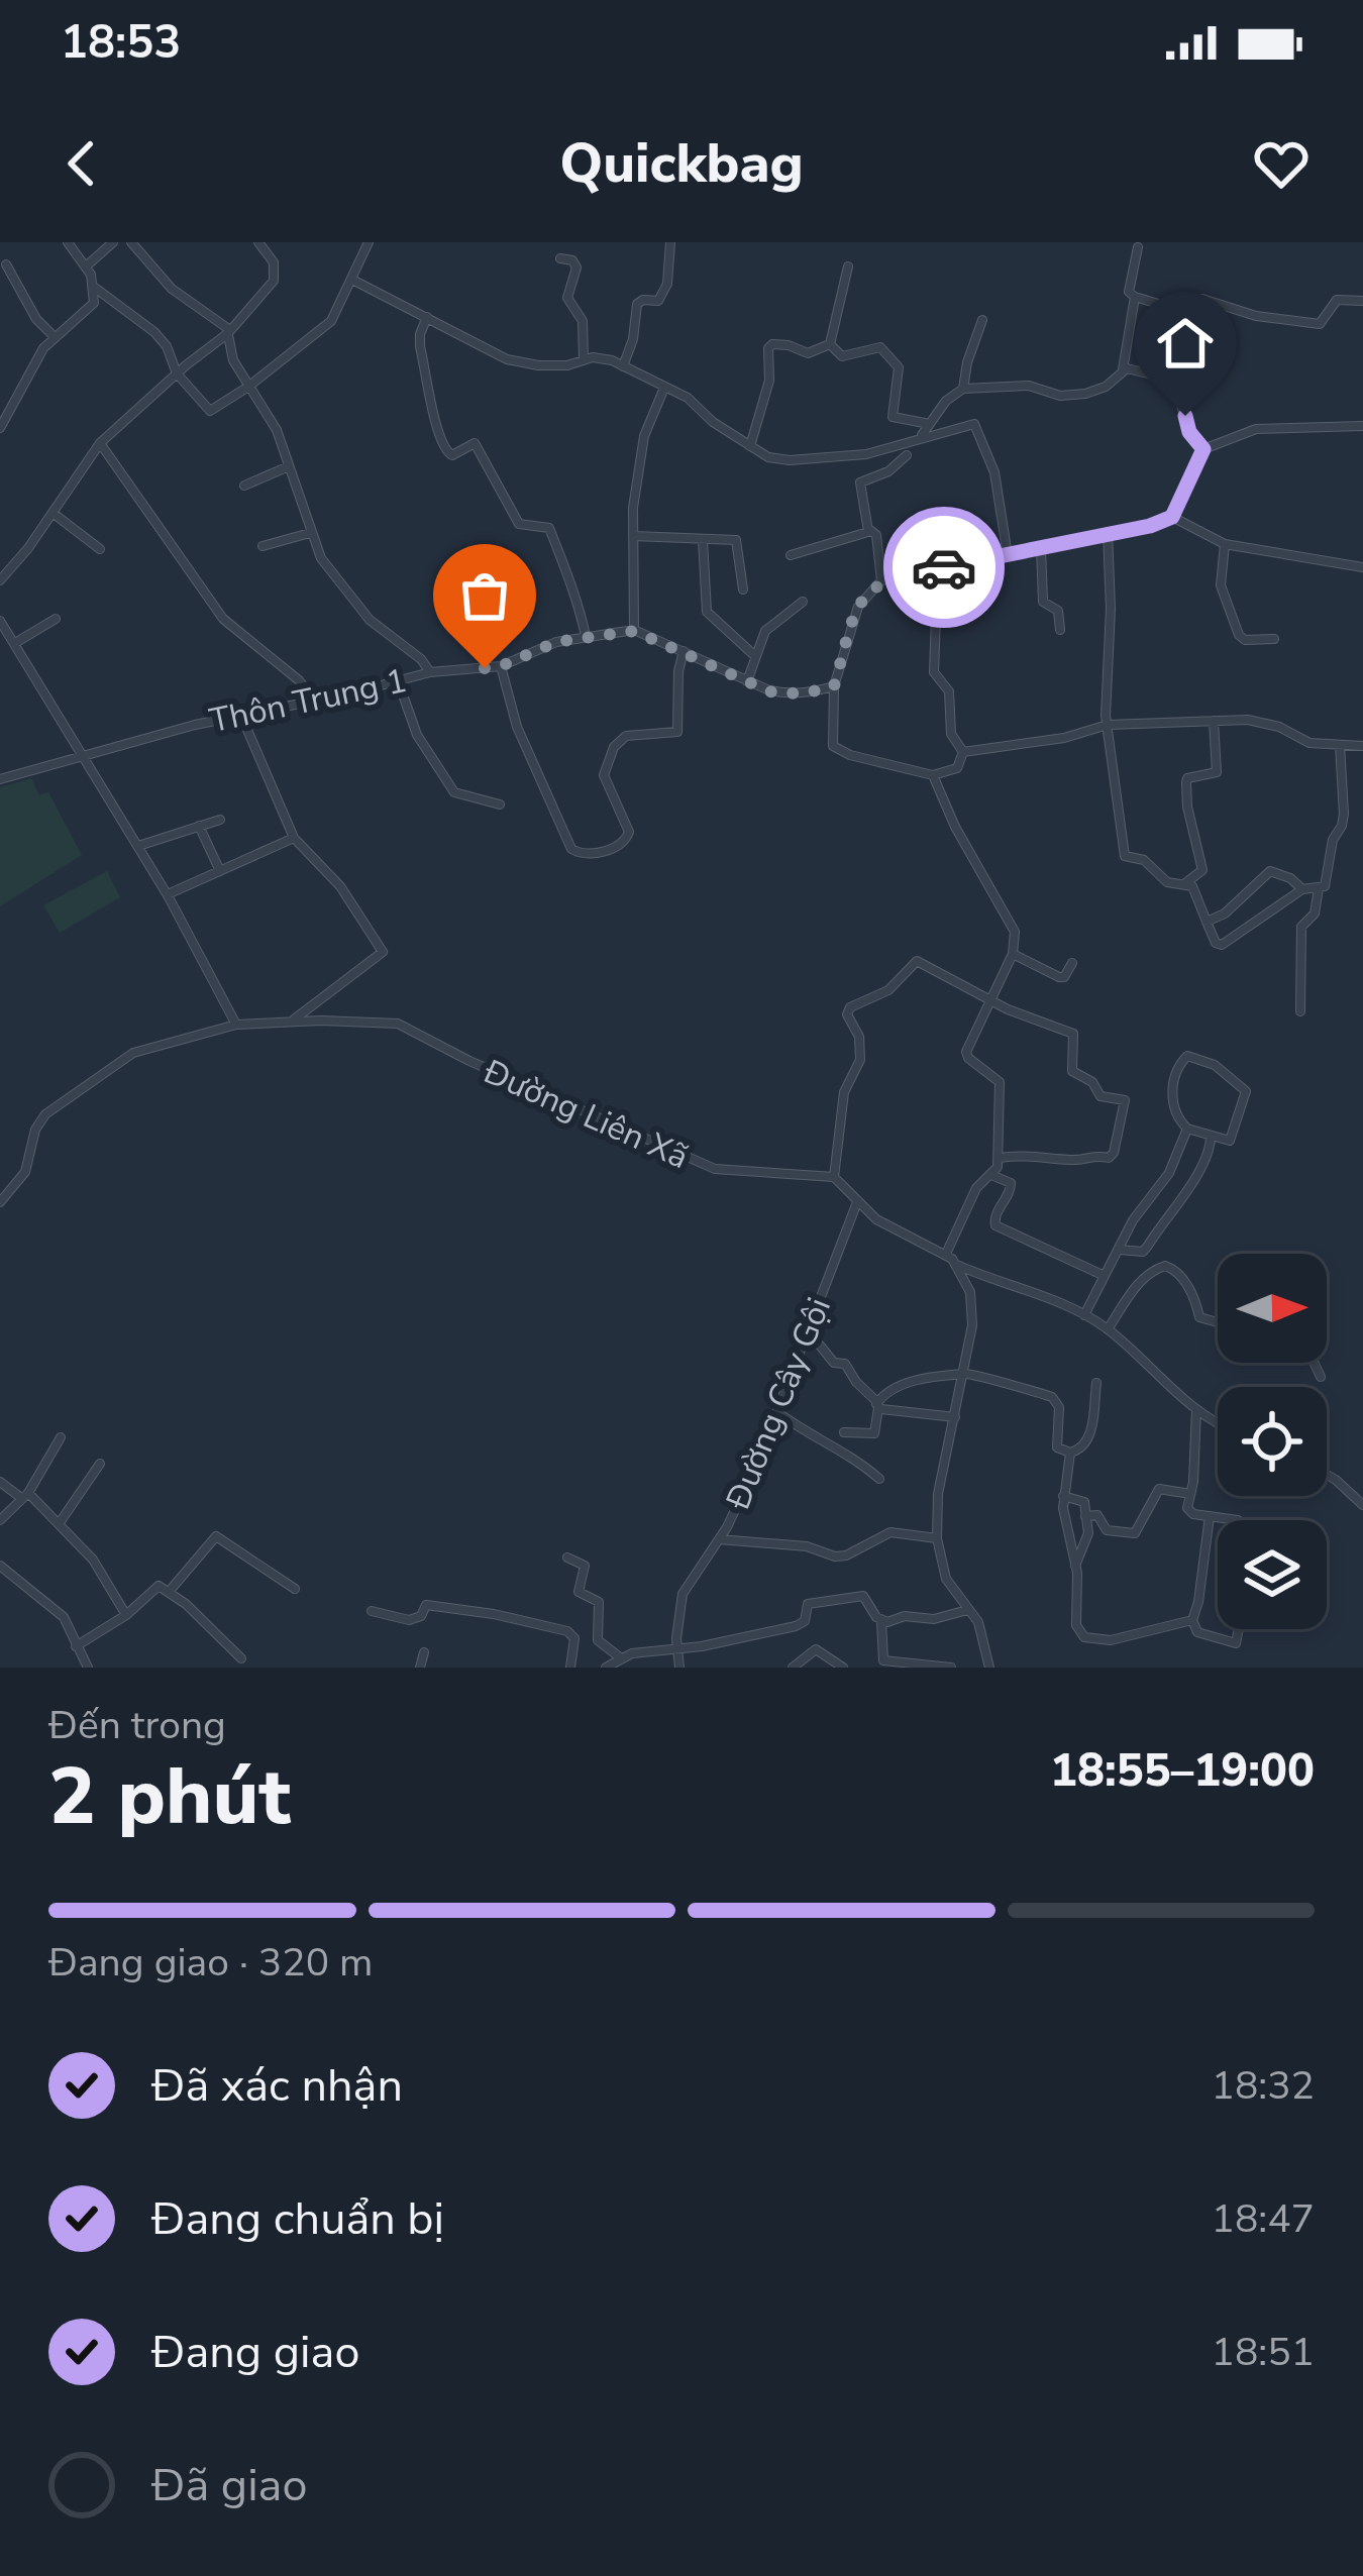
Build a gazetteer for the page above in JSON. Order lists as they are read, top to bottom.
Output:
{
  "streets": {
    "street": ["Thôn Trung 1", "Đường Liên Xã", "Đường Cây Gội"]
  },
  "north": "right",
  "page": {
    "status": "18:53",
    "header": "Quickbag",
    "heading": ["2 phút", "Đến trong", "18:55–19:00"],
    "bar": "Đang giao · 320 m",
    "list": [
      ["Đã xác nhận", "18:32"],
      ["Đang chuẩn bị", "18:47"],
      ["Đang giao", "18:51"],
      "Đã giao"
    ]
  }
}
